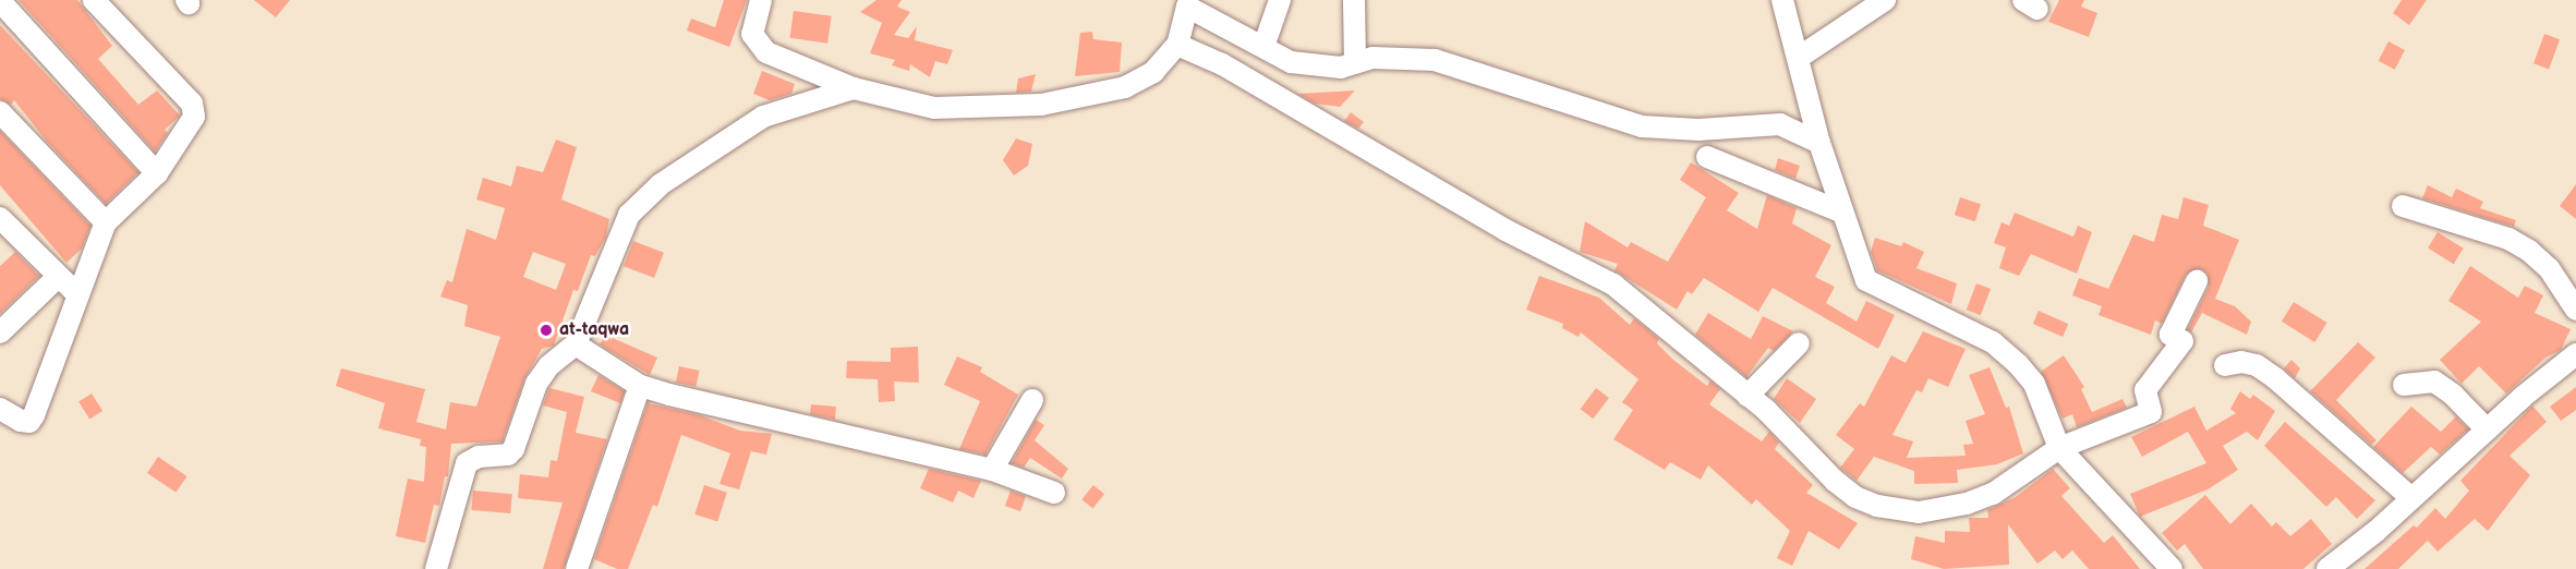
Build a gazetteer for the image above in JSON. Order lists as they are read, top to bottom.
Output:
{
  "places": ["at-taqwa"]
}
